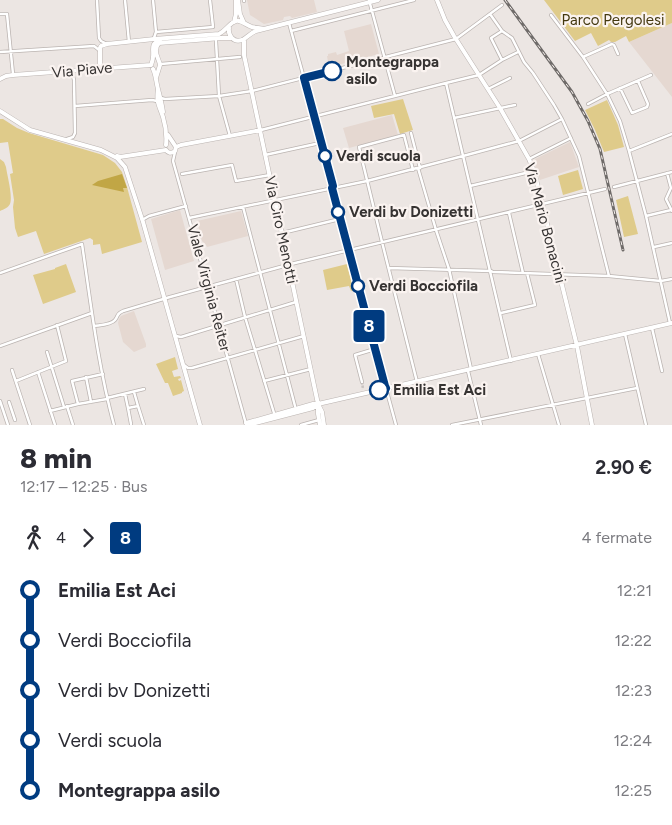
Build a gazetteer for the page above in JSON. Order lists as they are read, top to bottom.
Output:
{
  "streets": {
    "main road": ["Via Piave", "Via Mario Bonacini", "Via Ciro Menotti"],
    "street": ["Viale Virginia Reiter"]
  },
  "parks": ["Parco Pergolesi"],
  "places": [
    "Montegrappa asilo",
    "Verdi scuola",
    "Verdi bv Donizetti",
    "Verdi Bocciofila",
    "Emilia Est Aci"
  ],
  "lines": ["bus line 8"],
  "page": {
    "on_map": "8",
    "heading": ["8 min", "12:17 – 12:25 · Bus", "2.90 €"],
    "legs": ["4", "8", "4 fermate"],
    "list": [
      {
        "name": "Emilia Est Aci",
        "value": "12:21"
      },
      {
        "name": "Verdi Bocciofila",
        "value": "12:22"
      },
      {
        "name": "Verdi bv Donizetti",
        "value": "12:23"
      },
      {
        "name": "Verdi scuola",
        "value": "12:24"
      },
      {
        "name": "Montegrappa asilo",
        "value": "12:25"
      }
    ]
  }
}
